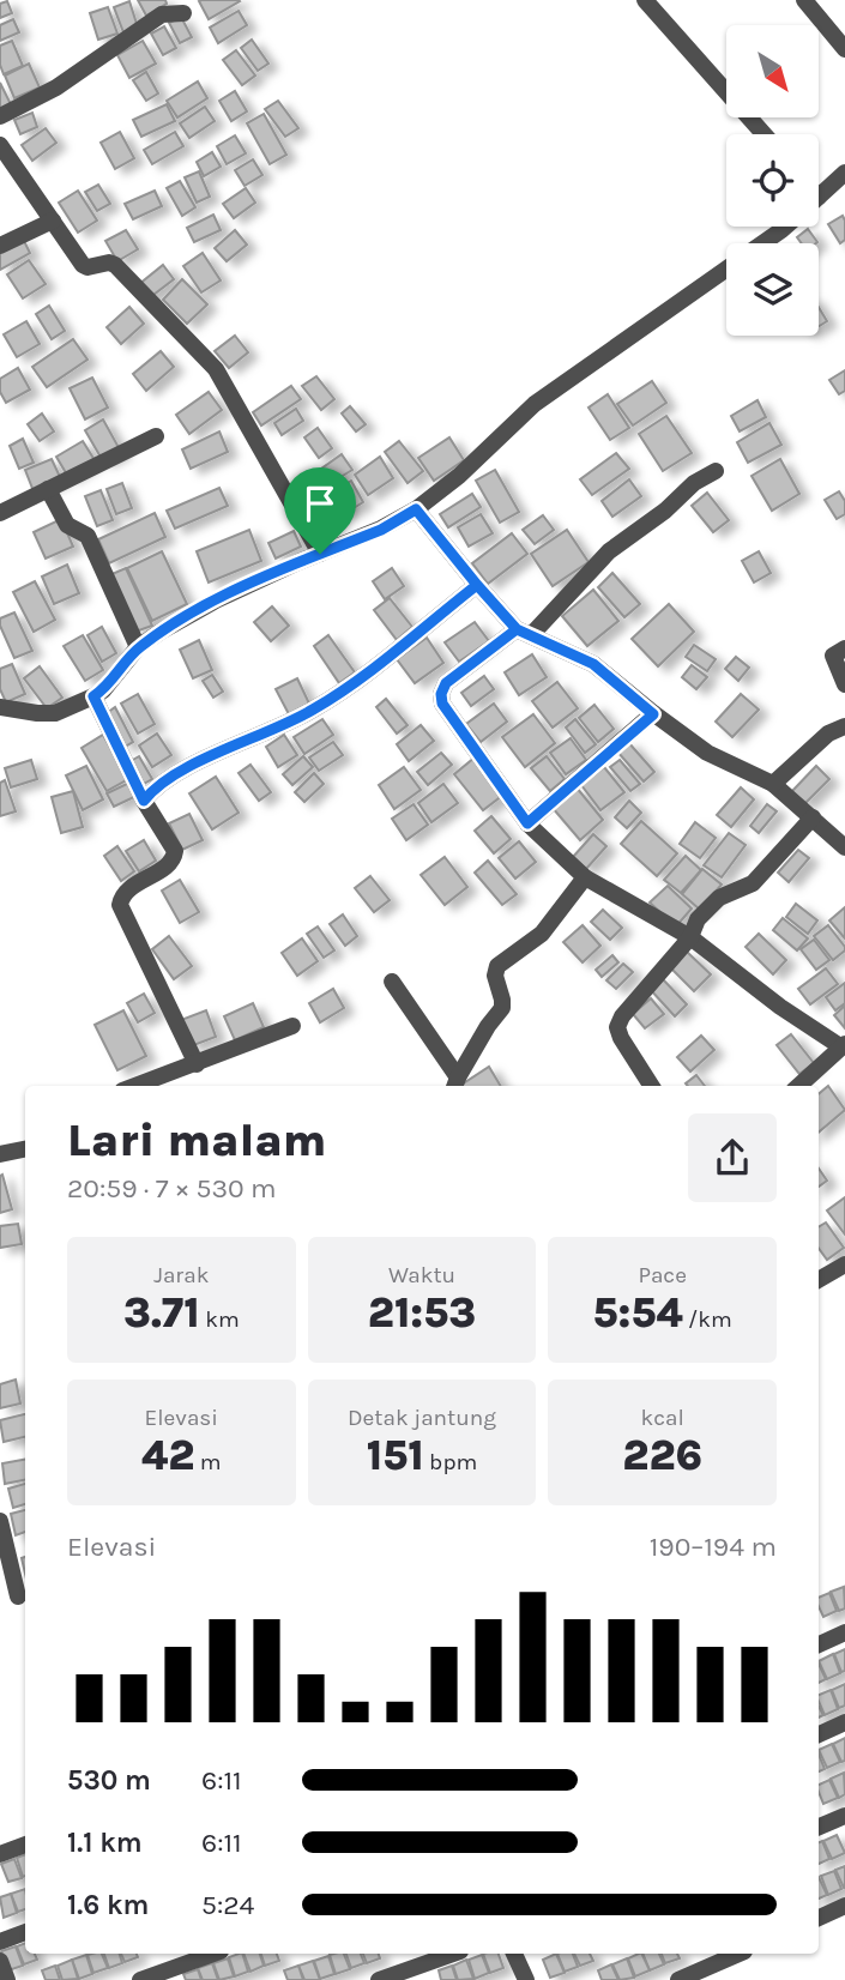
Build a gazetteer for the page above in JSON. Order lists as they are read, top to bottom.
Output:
{
  "north": "bottom right",
  "page": {
    "heading": ["Lari malam", "20:59 · 7 × 530 m"],
    "stats": [
      ["Jarak", "3.71 km"],
      ["Waktu", "21:53"],
      ["Pace", "5:54 /km"],
      ["Elevasi", "42 m"],
      ["Detak jantung", "151 bpm"],
      ["kcal", "226"]
    ],
    "chart": ["Elevasi", "190–194 m"],
    "list": [
      {
        "name": "530 m",
        "note": "6:11"
      },
      {
        "name": "1.1 km",
        "note": "6:11"
      },
      {
        "name": "1.6 km",
        "note": "5:24"
      }
    ]
  }
}
